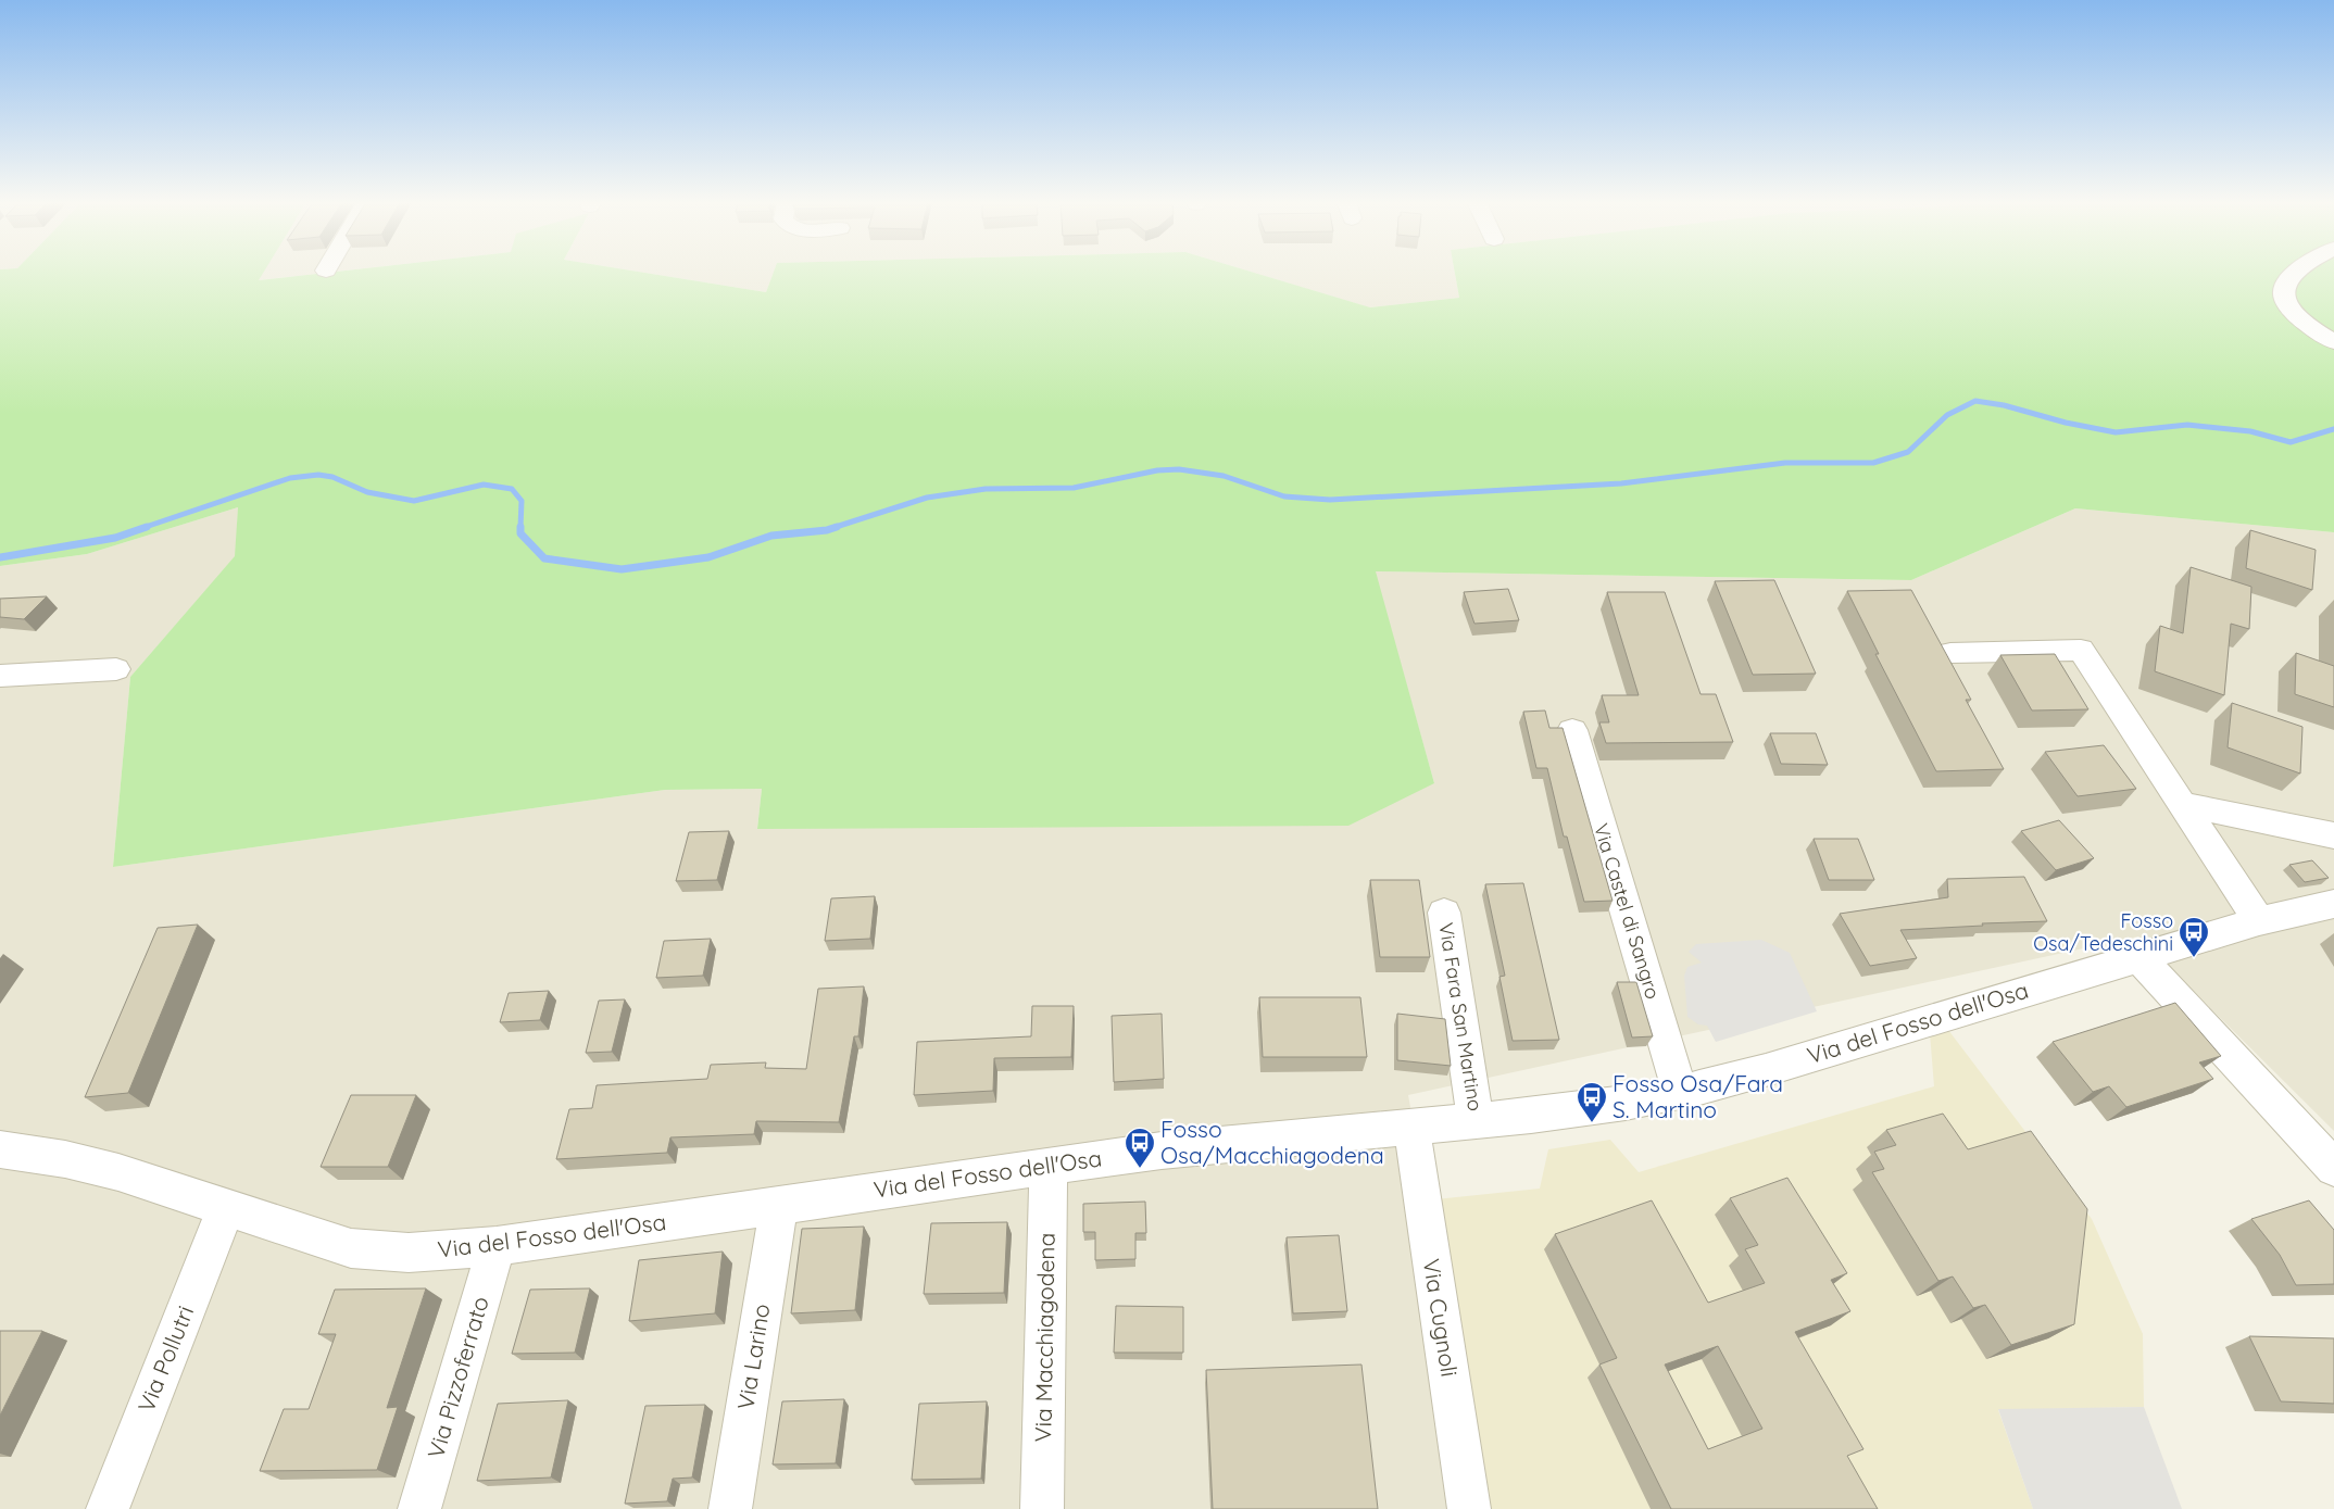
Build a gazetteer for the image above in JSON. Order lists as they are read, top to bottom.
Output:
{
  "streets": {
    "street": [
      "Via Castel di Sangro",
      "Via Fara San Martino",
      "Via del Fosso dell'Osa",
      "Via Cugnoli",
      "Via Macchiagodena",
      "Via Larino",
      "Via Pollutri",
      "Via Pizzoferrato"
    ]
  },
  "crossings": [
    ["Via Castel di Sangro", "Via del Fosso dell'Osa"],
    ["Via Fara San Martino", "Via del Fosso dell'Osa"],
    ["Via del Fosso dell'Osa", "Via Cugnoli"],
    ["Via del Fosso dell'Osa", "Via Macchiagodena"],
    ["Via del Fosso dell'Osa", "Via Larino"],
    ["Via del Fosso dell'Osa", "Via Pollutri"],
    ["Via del Fosso dell'Osa", "Via Pizzoferrato"]
  ],
  "places": {
    "bus stop": ["Fosso Osa/Tedeschini", "Fosso Osa/Fara S. Martino", "Fosso Osa/Macchiagodena"]
  }
}
